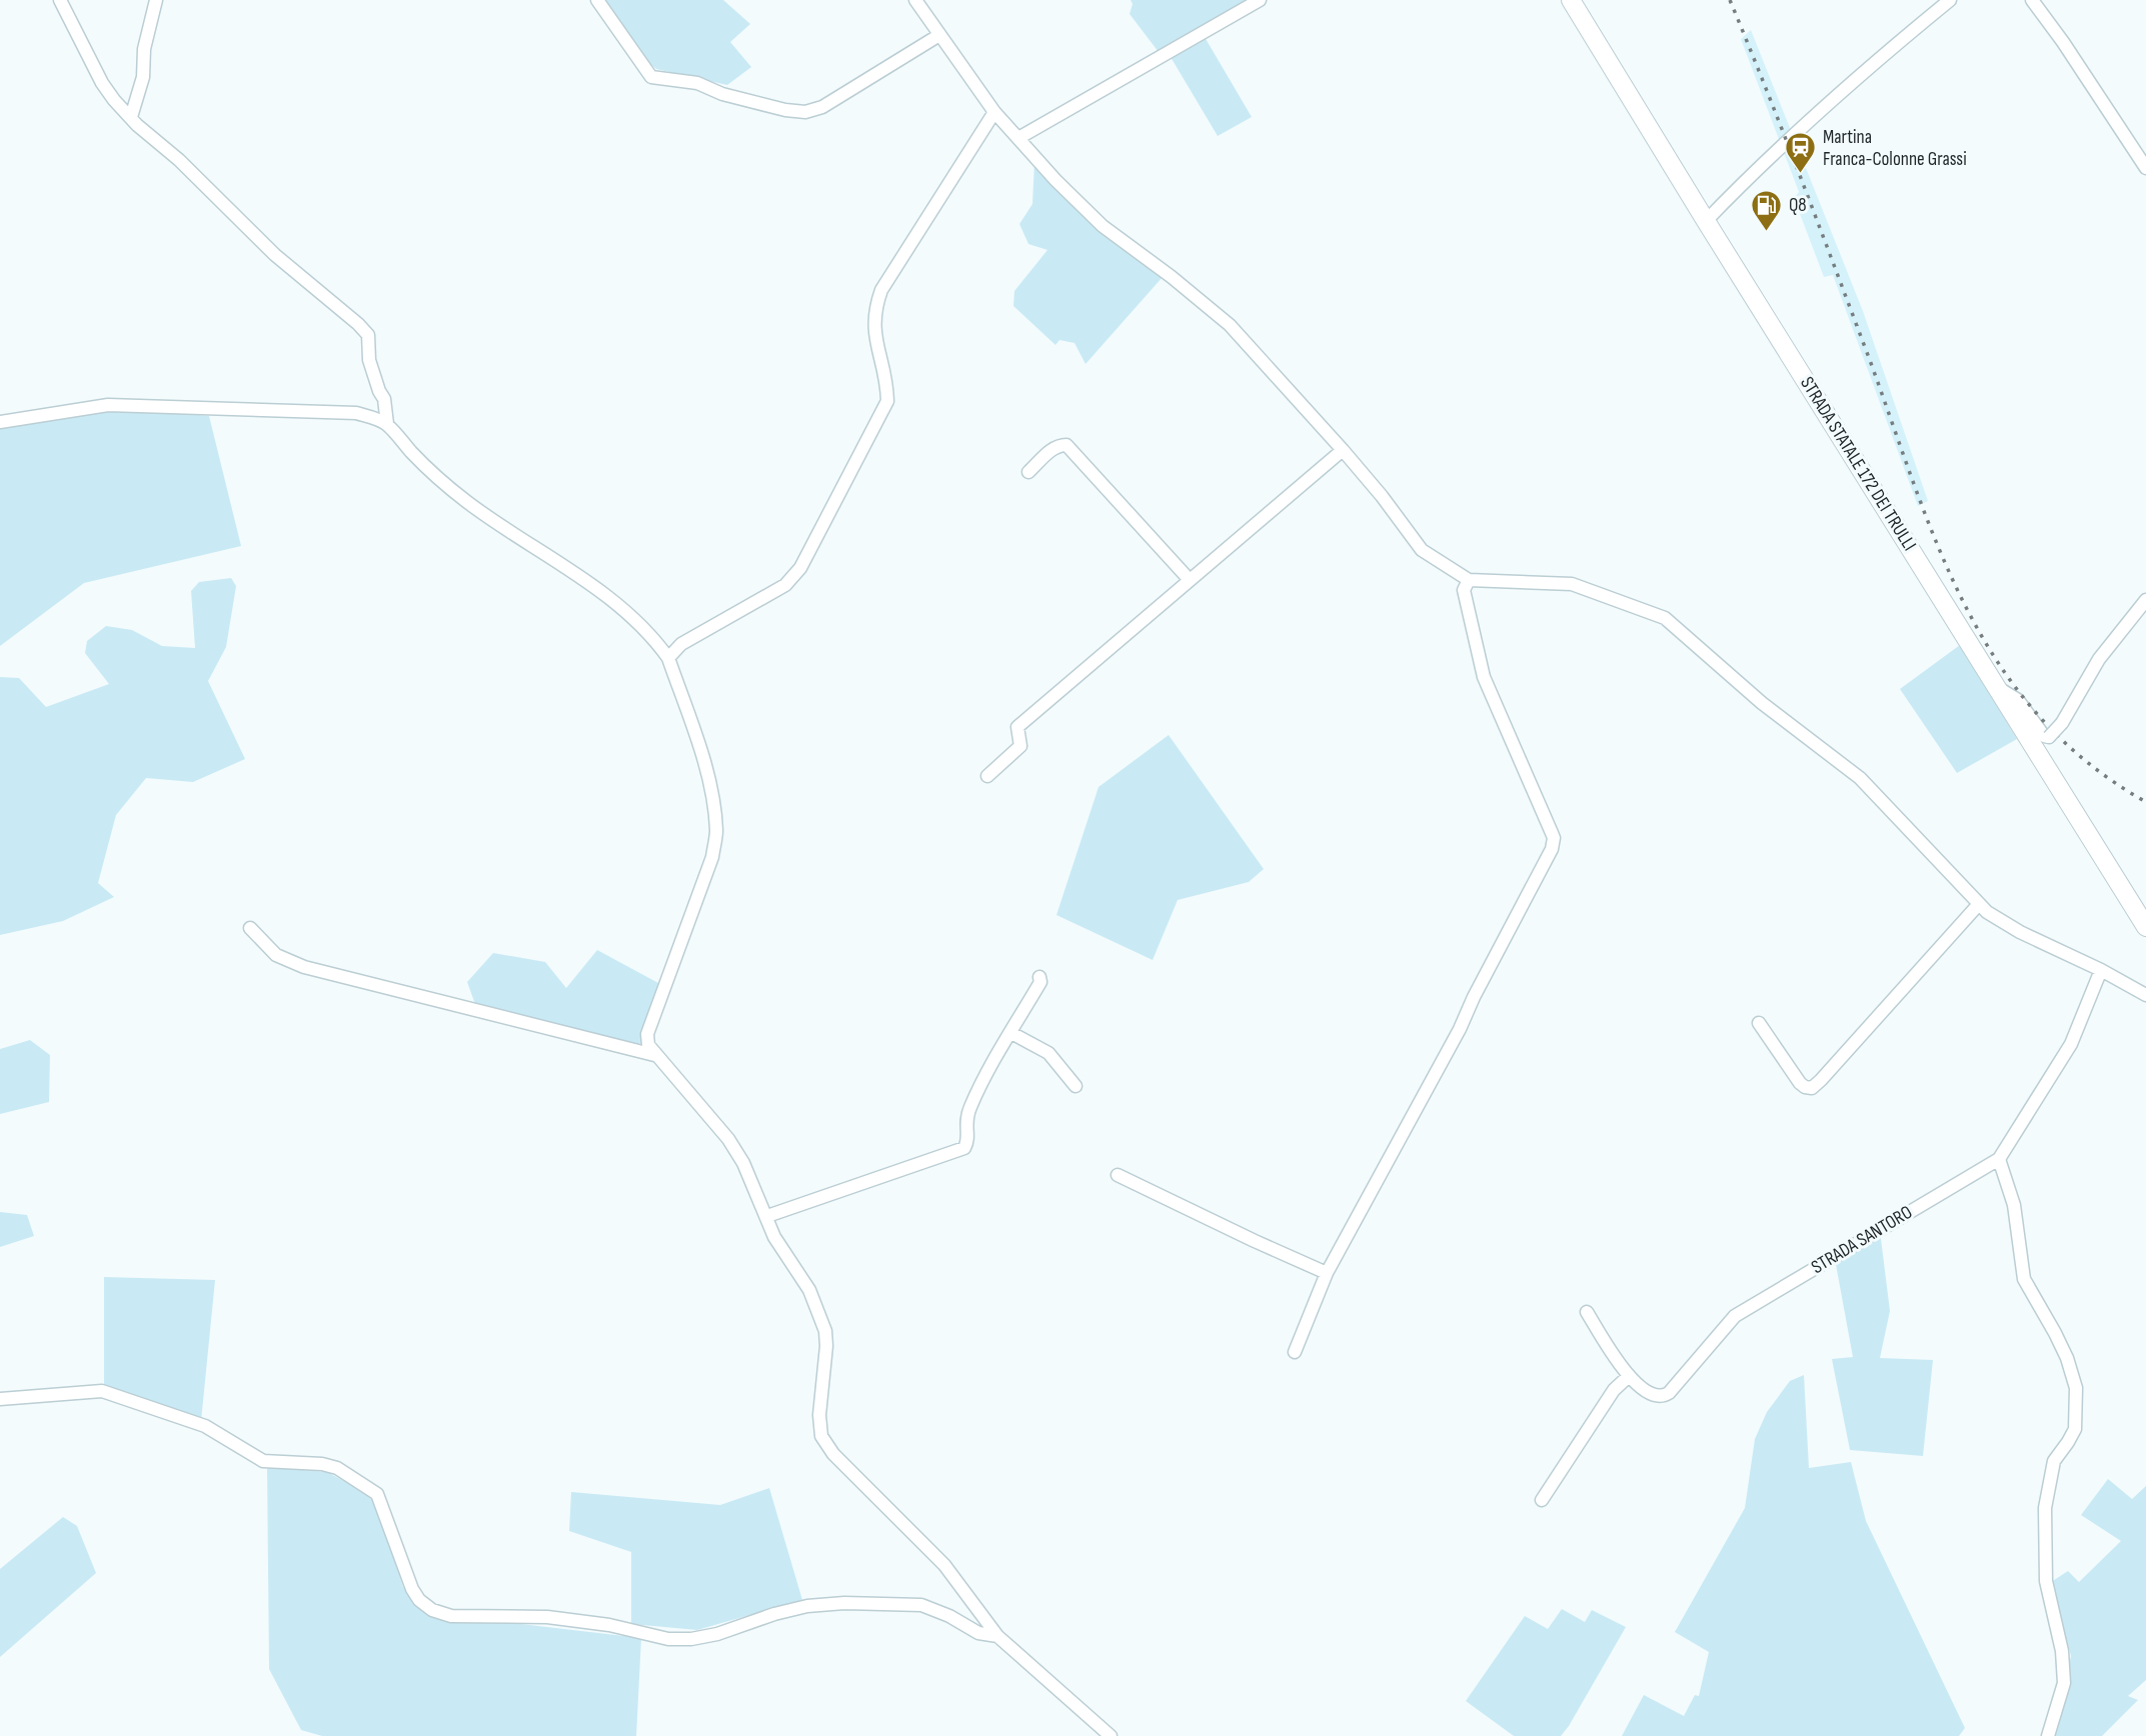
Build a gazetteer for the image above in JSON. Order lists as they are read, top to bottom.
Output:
{
  "streets": {
    "main road": ["STRADA STATALE 172 DEI TRULLI"],
    "street": ["STRADA SANTORO"]
  },
  "places": {
    "station": ["Martina Franca-Colonne Grassi"],
    "fuel station": ["Q8"]
  }
}
